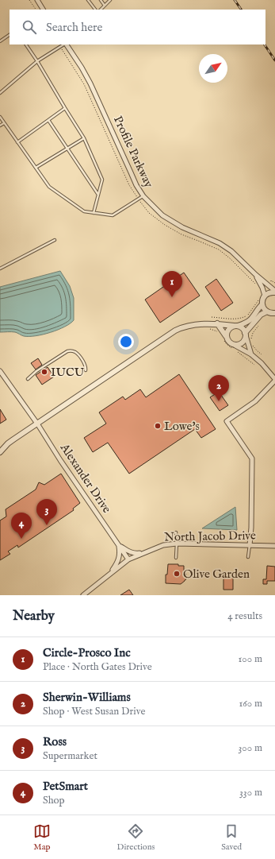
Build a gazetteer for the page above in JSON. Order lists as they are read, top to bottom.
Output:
{
  "streets": {
    "street": ["Profile Parkway", "Alexander Drive", "North Jacob Drive"]
  },
  "crossings": [
    ["Alexander Drive", "North Jacob Drive"]
  ],
  "places": ["IUCU", "Lowe's", "Olive Garden"],
  "north": "top right",
  "page": {
    "search": "Search here",
    "pins": [
      "1",
      "2",
      "3",
      "4"
    ],
    "heading": ["Nearby", "4 results"],
    "list": [
      {
        "mark": "1",
        "name": "Circle-Prosco Inc",
        "note": "Place · North Gates Drive",
        "value": "100 m"
      },
      {
        "mark": "2",
        "name": "Sherwin-Williams",
        "note": "Shop · West Susan Drive",
        "value": "160 m"
      },
      {
        "mark": "3",
        "name": "Ross",
        "note": "Supermarket",
        "value": "300 m"
      },
      {
        "mark": "4",
        "name": "PetSmart",
        "note": "Shop",
        "value": "330 m"
      }
    ],
    "nav": ["Map", "Directions", "Saved"]
  }
}
